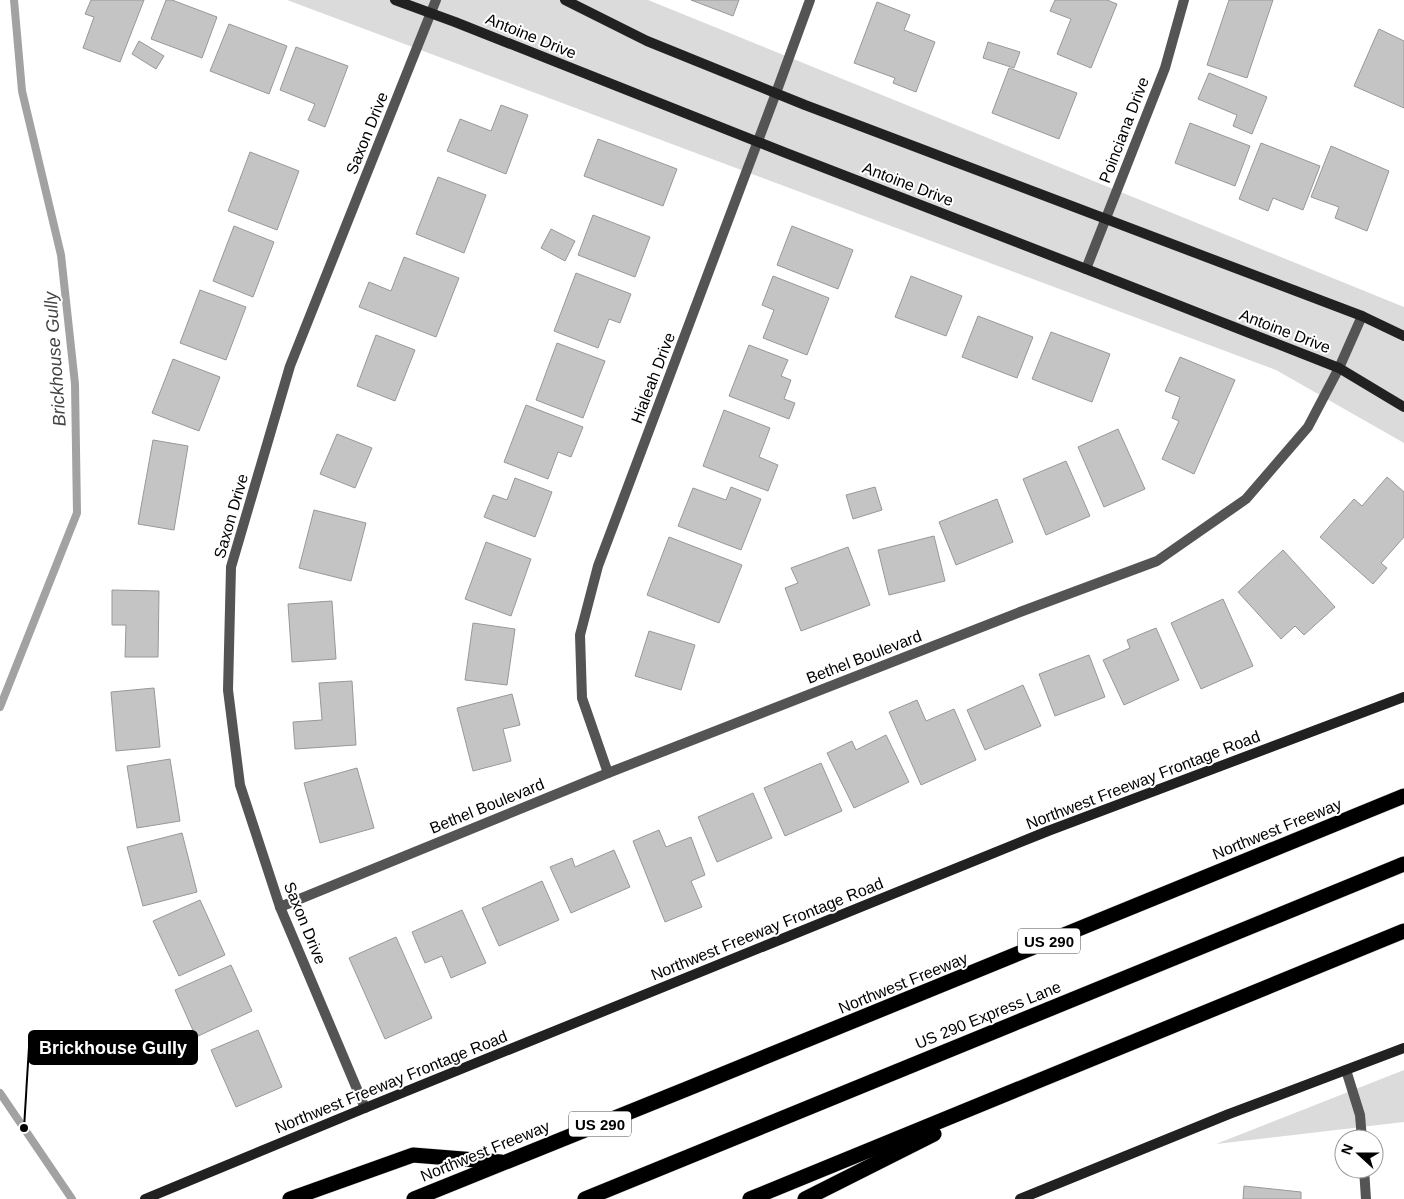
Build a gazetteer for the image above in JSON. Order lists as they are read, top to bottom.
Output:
{
  "streets": {
    "highway": ["Northwest Freeway", "US 290", "US 290 Express Lane"],
    "main road": ["Antoine Drive", "Northwest Freeway Frontage Road"],
    "street": [
      "Poinciana Drive",
      "Saxon Drive",
      "Hialeah Drive",
      "Bethel Boulevard"
    ]
  },
  "crossings": [
    ["Antoine Drive", "Poinciana Drive"],
    ["Antoine Drive", "Saxon Drive"],
    ["Antoine Drive", "Hialeah Drive"],
    ["Antoine Drive", "Bethel Boulevard"],
    ["Saxon Drive", "Bethel Boulevard"],
    ["Saxon Drive", "Northwest Freeway Frontage Road"],
    ["Hialeah Drive", "Bethel Boulevard"]
  ],
  "water": ["Brickhouse Gully"],
  "places": ["Brickhouse Gully"],
  "north": "left"
}
